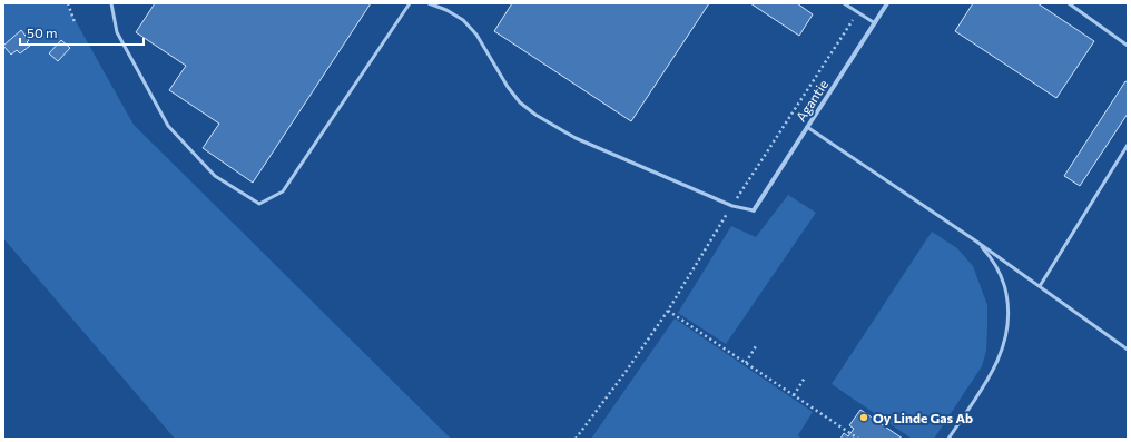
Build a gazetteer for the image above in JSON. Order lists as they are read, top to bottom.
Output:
{
  "streets": {
    "street": ["Agantie"]
  },
  "places": ["Oy Linde Gas Ab"],
  "scale_bar": "50 m"
}
